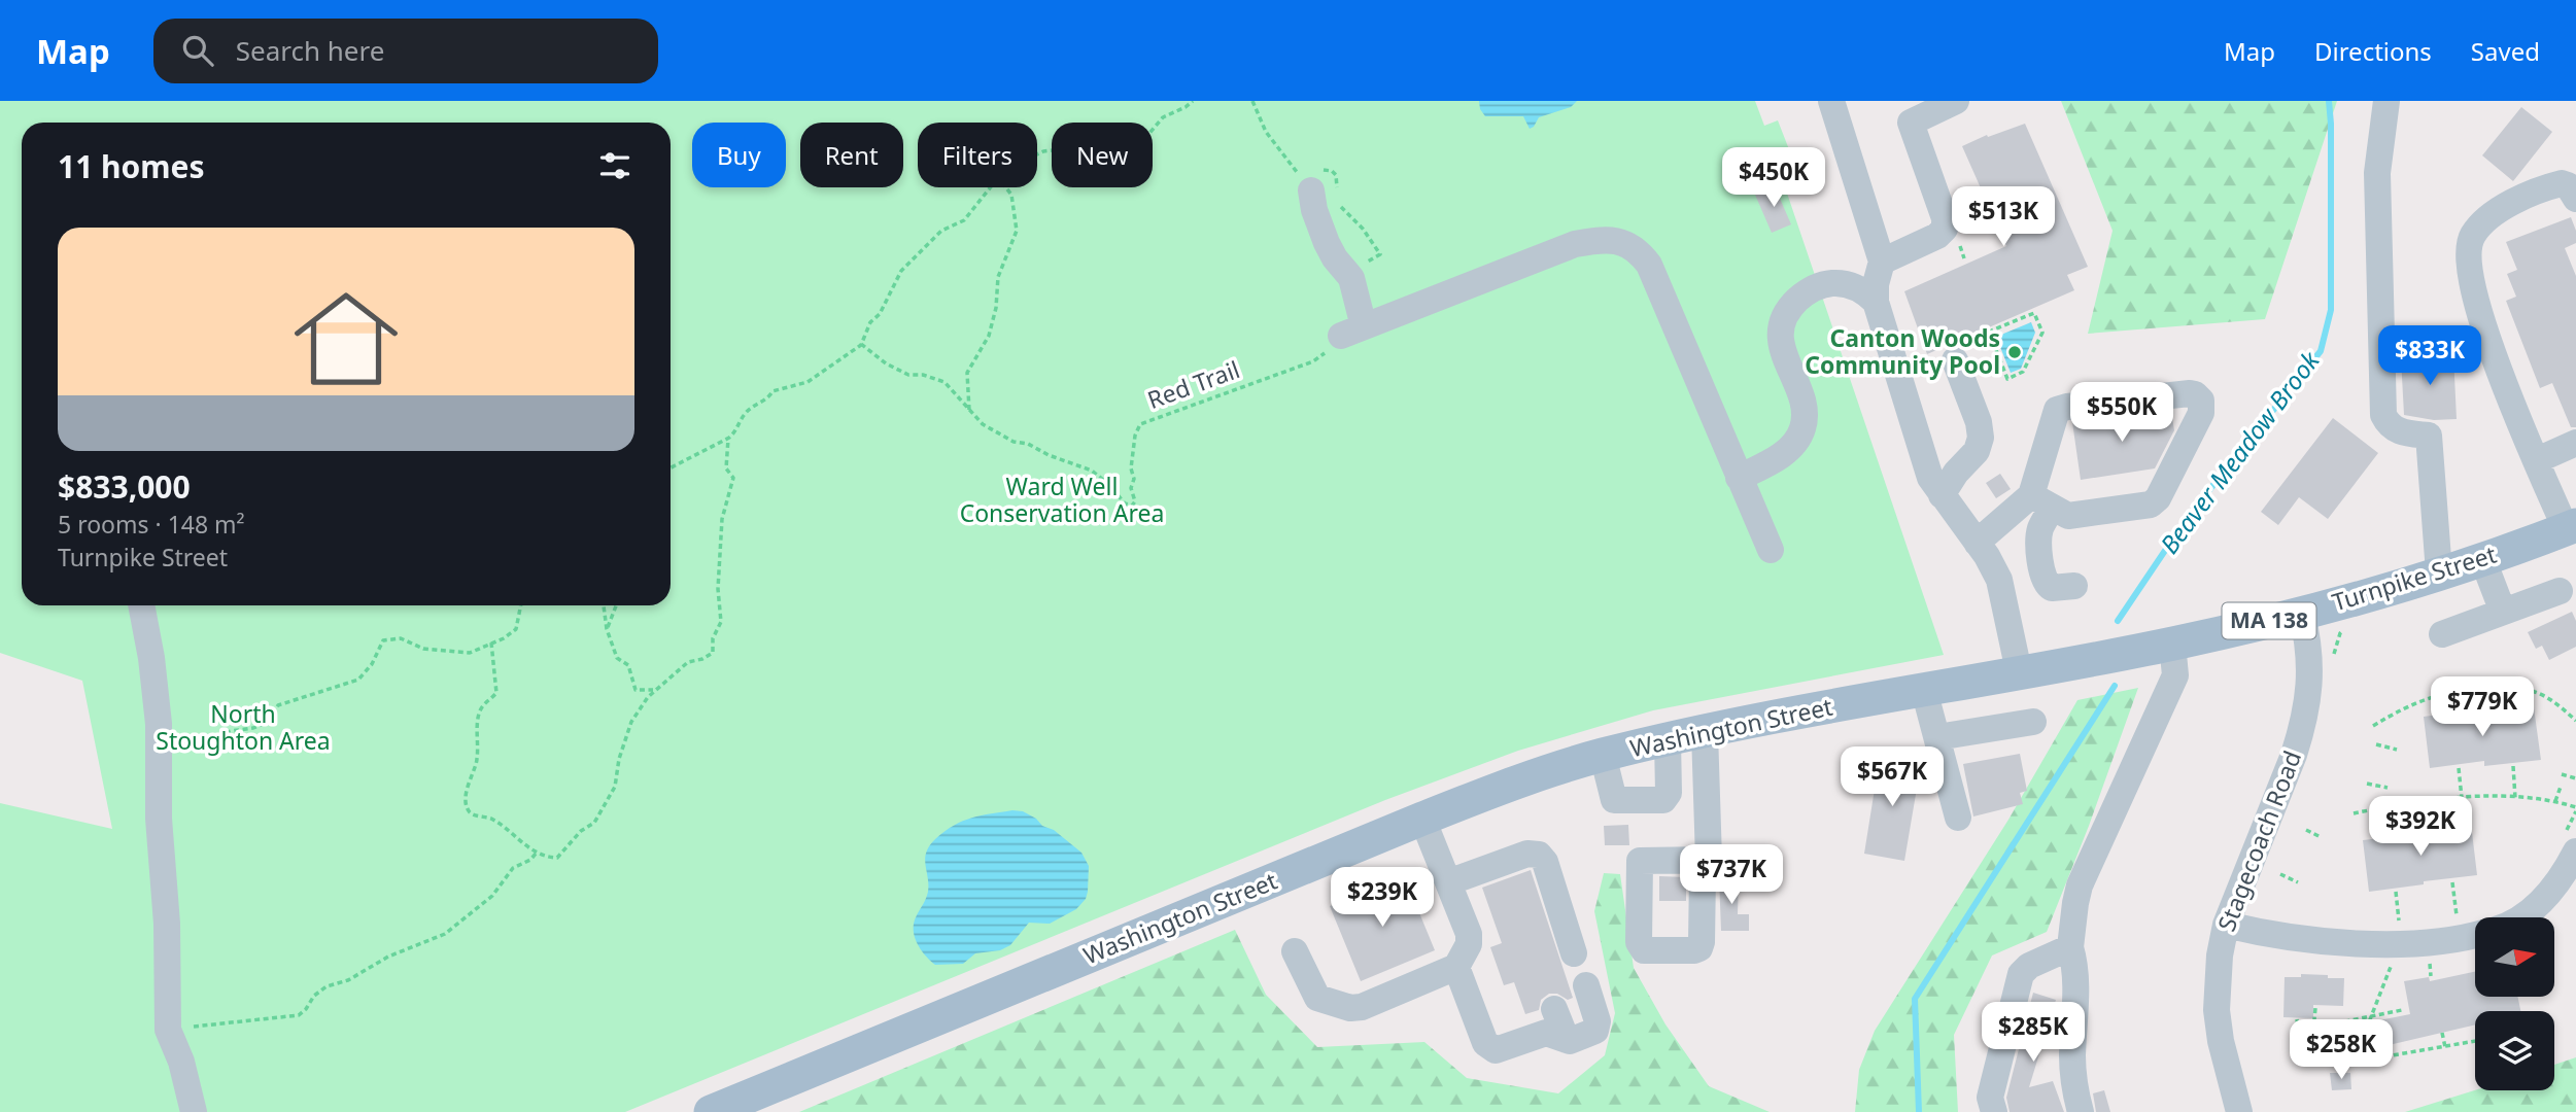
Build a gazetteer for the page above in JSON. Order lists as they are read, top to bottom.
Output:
{
  "streets": {
    "main road": ["Turnpike Street", "MA 138", "Washington Street"],
    "street": ["Stagecoach Road"],
    "path": ["Red Trail"]
  },
  "crossings": [
    ["Turnpike Street", "Washington Street"],
    ["Turnpike Street", "Stagecoach Road"]
  ],
  "water": ["Beaver Meadow Brook"],
  "parks": ["Ward Well Conservation Area", "North Stoughton Area"],
  "places": ["Canton Woods Community Pool"],
  "north": "right",
  "page": {
    "header": "Map",
    "search": "Search here",
    "nav": ["Map", "Directions", "Saved"],
    "chip": [
      "Buy",
      "Rent",
      "Filters",
      "New"
    ],
    "heading": "11 homes",
    "price": [
      "$450K",
      "$513K",
      "$833K",
      "$550K",
      "$779K",
      "$567K",
      "$392K",
      "$737K",
      "$239K",
      "$285K",
      "$258K"
    ],
    "list": [
      {
        "name": "$833,000",
        "note": "5 rooms · 148 m² · Turnpike Street"
      }
    ]
  }
}
